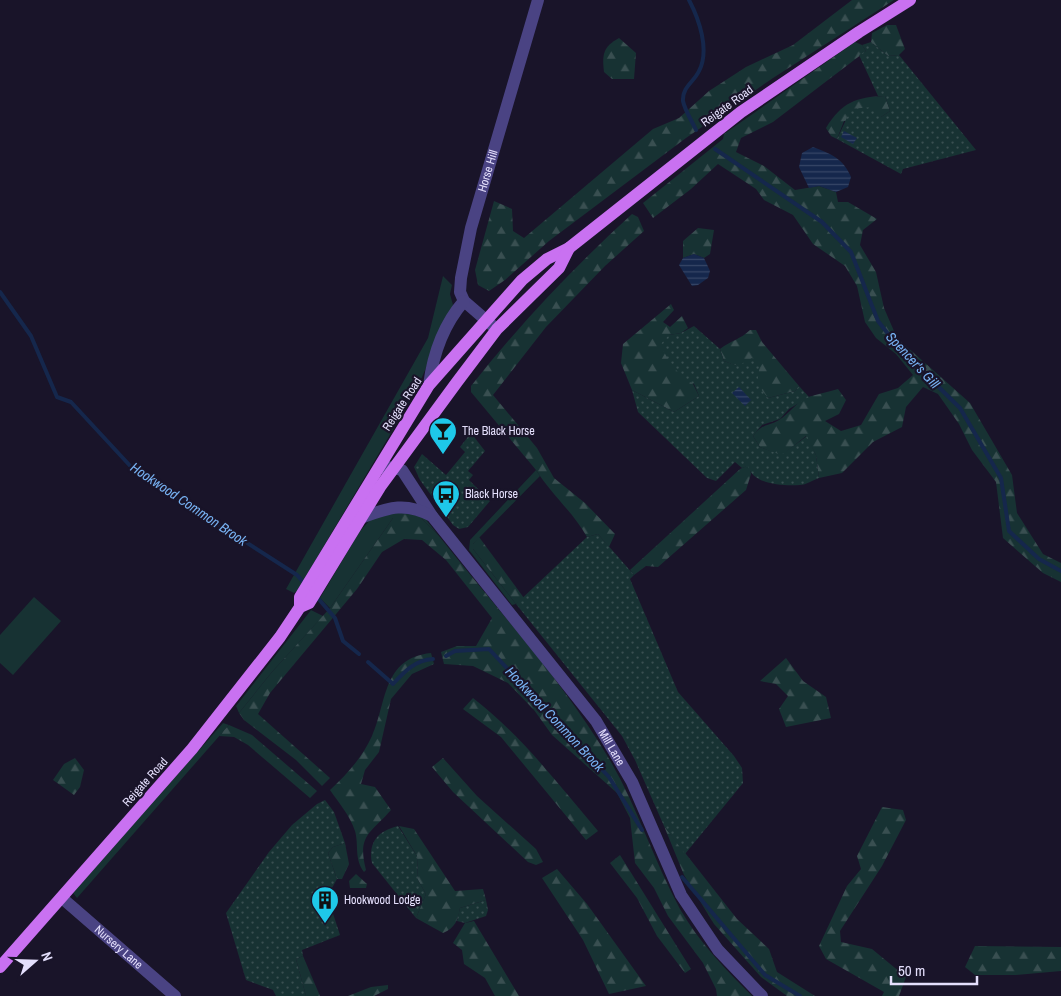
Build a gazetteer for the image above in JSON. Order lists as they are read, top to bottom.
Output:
{
  "streets": {
    "main road": ["Reigate Road"],
    "street": ["Horse Hill", "Mill Lane", "Nursery Lane"]
  },
  "crossings": [
    ["Reigate Road", "Mill Lane"],
    ["Reigate Road", "Nursery Lane"]
  ],
  "water": ["Spencer's Gill", "Hookwood Common Brook"],
  "places": {
    "bar": ["The Black Horse"],
    "bus stop": ["Black Horse"],
    "building": ["Hookwood Lodge"]
  },
  "scale_bar": "50 m",
  "north": "right"
}
